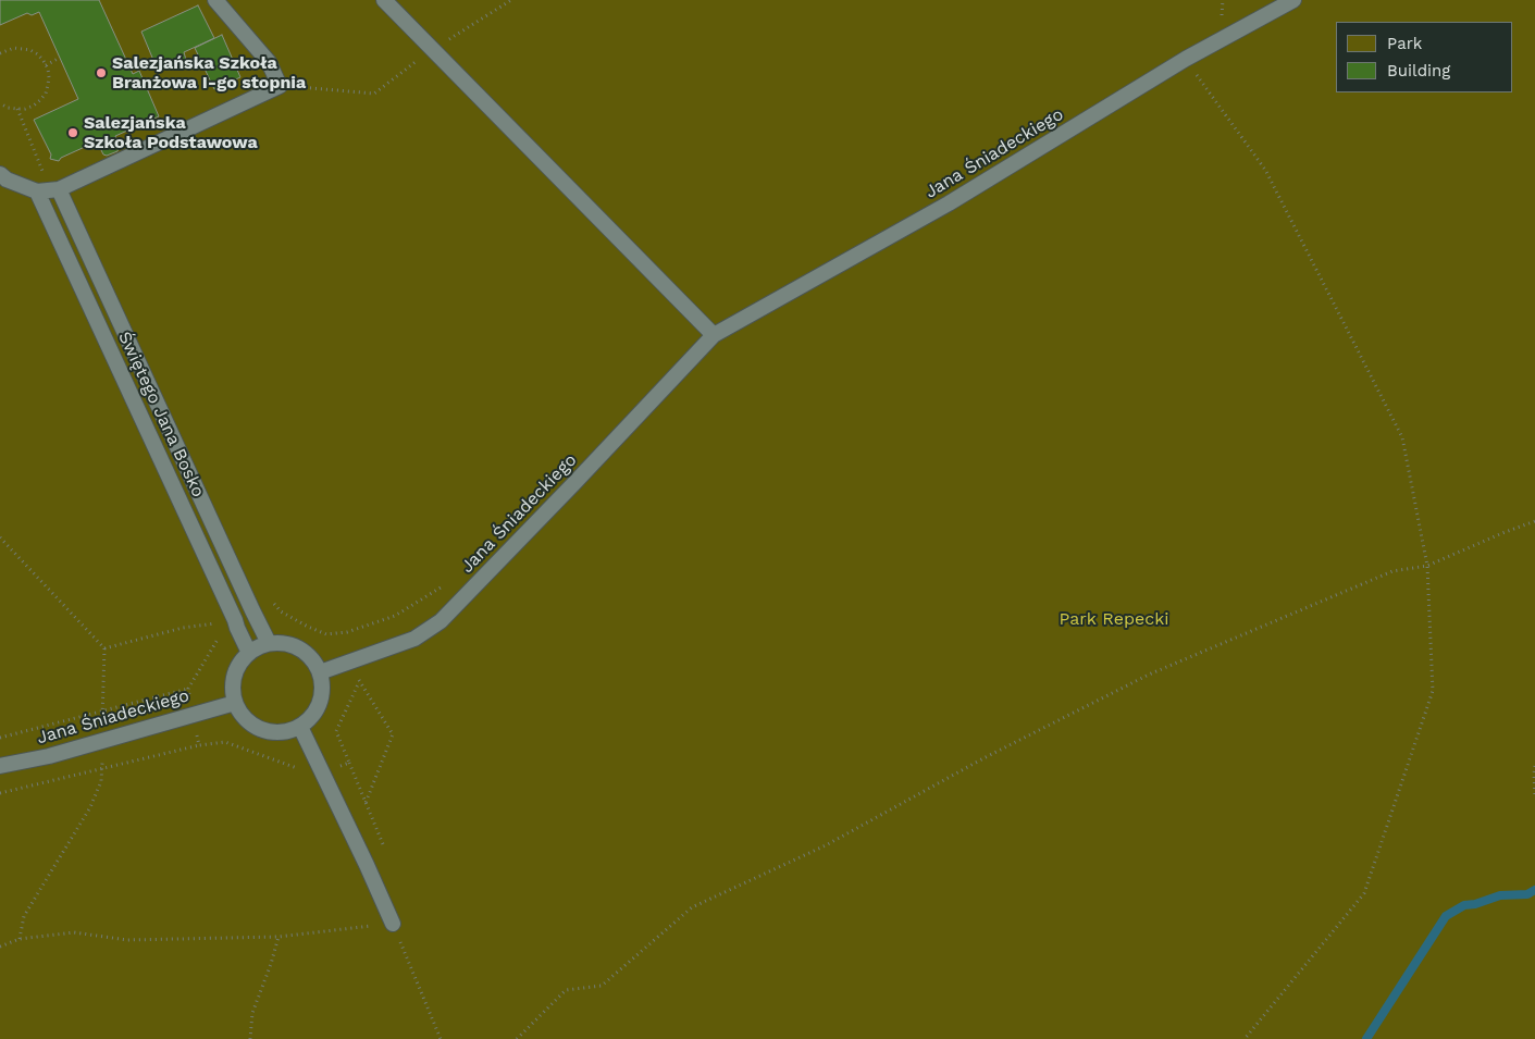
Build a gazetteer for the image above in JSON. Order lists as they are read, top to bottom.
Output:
{
  "streets": {
    "lane": ["Jana Śniadeckiego", "Świętego Jana Bosko"]
  },
  "crossings": [
    ["Jana Śniadeckiego", "Świętego Jana Bosko"]
  ],
  "parks": ["Park Repecki"],
  "places": ["Salezjańska Szkoła Branżowa I-go stopnia", "Salezjańska Szkoła Podstawowa"],
  "legend": ["Park", "Building"]
}
